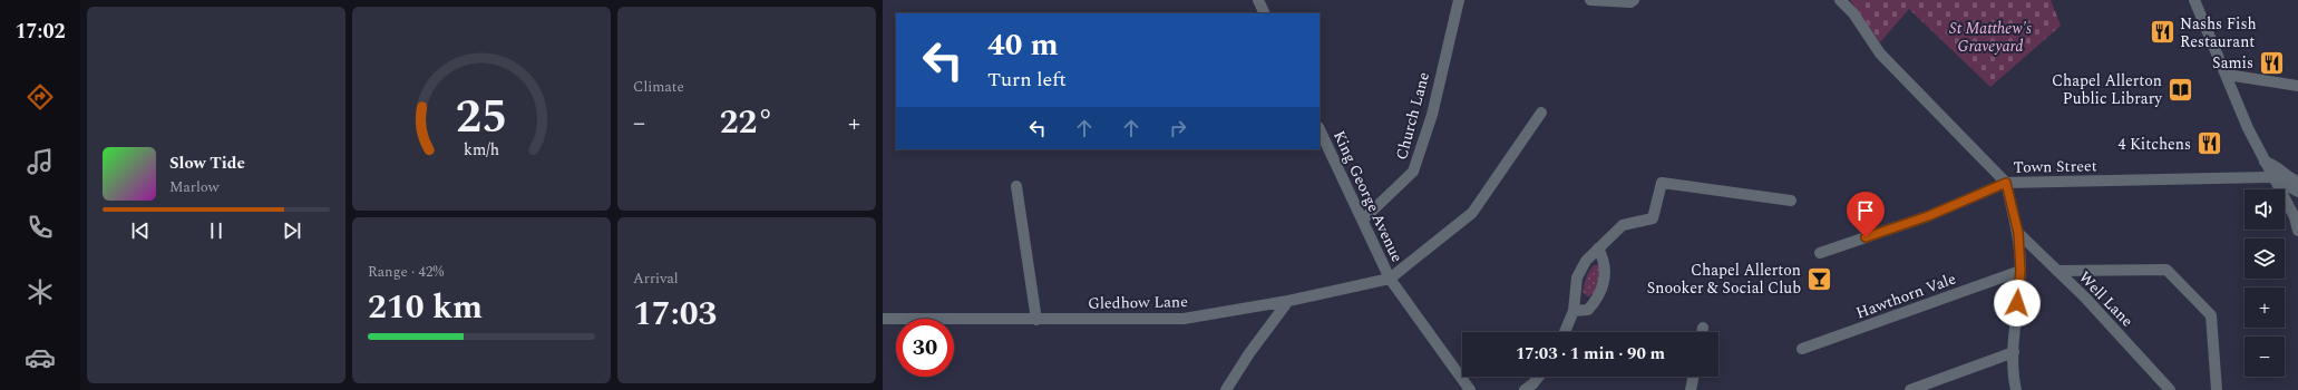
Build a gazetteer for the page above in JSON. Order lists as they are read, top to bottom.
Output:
{
  "streets": {
    "street": [
      "Church Lane",
      "Town Street",
      "King George Avenue",
      "Hawthorn Vale",
      "Well Lane",
      "Gledhow Lane"
    ]
  },
  "crossings": [
    ["Church Lane", "King George Avenue"],
    ["King George Avenue", "Gledhow Lane"]
  ],
  "parks": ["St Matthew's Graveyard"],
  "places": {
    "restaurant": ["Nashs Fish Restaurant", "Samis", "4 Kitchens"],
    "library": ["Chapel Allerton Public Library"],
    "bar": ["Chapel Allerton Snooker & Social Club"]
  },
  "page": {
    "tabs": "17:02",
    "tile": [
      "Climate",
      ["Range · 42%", "210 km"],
      ["Arrival", "17:03"]
    ],
    "turn": ["40 m", "Turn left"],
    "heat": ["−", "22°", "+"],
    "song": ["Slow Tide", "Marlow"],
    "map_buttons": ["+", "−"],
    "limit": "30",
    "trip": "17:03 · 1 min · 90 m",
    "gauge": ["25", "km/h"]
  }
}
